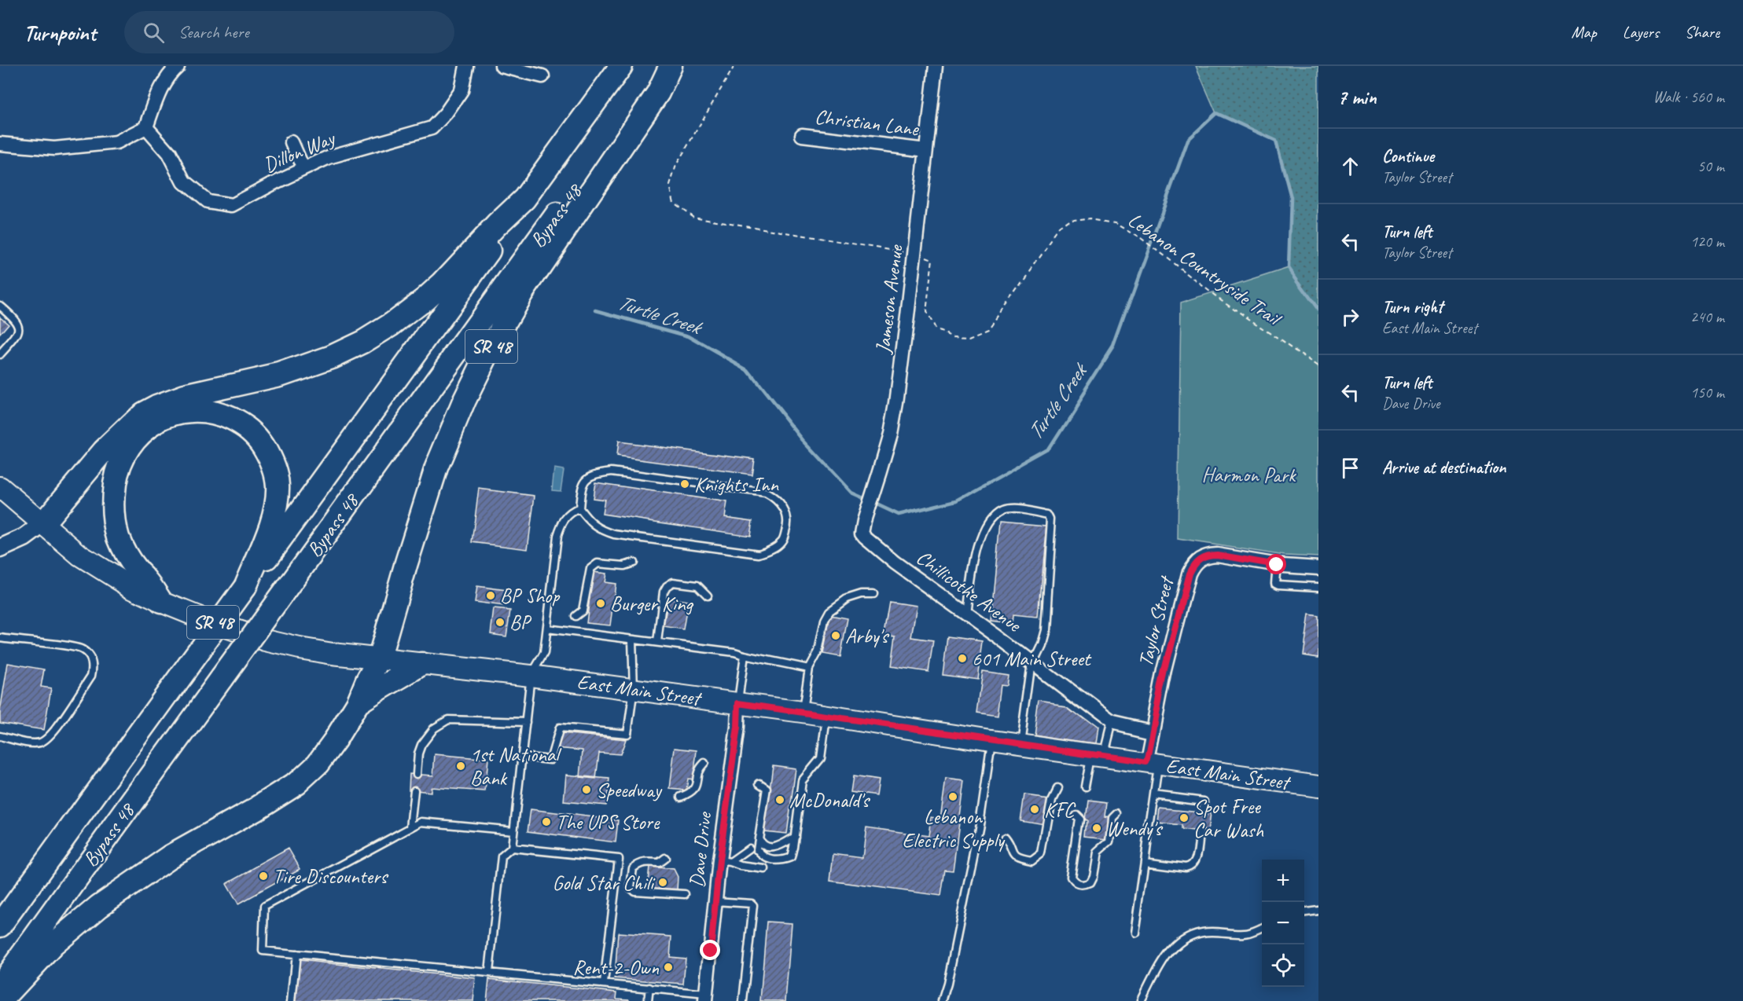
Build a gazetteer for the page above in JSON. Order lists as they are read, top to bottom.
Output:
{
  "streets": {
    "highway": ["Bypass 48", "SR 48"],
    "main road": ["East Main Street"],
    "street": [
      "Christian Lane",
      "Dillon Way",
      "Jameson Avenue",
      "Chillicothe Avenue",
      "Taylor Street",
      "Dave Drive"
    ],
    "path": ["Lebanon Countryside Trail"]
  },
  "crossings": [
    ["Christian Lane", "Jameson Avenue"],
    ["Lebanon Countryside Trail", "Jameson Avenue"],
    ["Jameson Avenue", "Chillicothe Avenue"],
    ["SR 48", "East Main Street"],
    ["Chillicothe Avenue", "Taylor Street"],
    ["Taylor Street", "East Main Street"],
    ["East Main Street", "Dave Drive"]
  ],
  "water": ["Turtle Creek"],
  "parks": ["Harmon Park"],
  "places": [
    "Knights Inn",
    "BP Shop",
    "Burger King",
    "BP",
    "Arby's",
    "601 Main Street",
    "1st National Bank",
    "Speedway",
    "Lebanon Electric Supply",
    "McDonald's",
    "KFC",
    "Spot Free Car Wash",
    "The UPS Store",
    "Wendy's",
    "Tire Discounters",
    "Gold Star Chili",
    "Rent-2-Own"
  ],
  "page": {
    "header": "Turnpoint",
    "search": "Search here",
    "nav": ["Map", "Layers", "Share"],
    "heading": ["7 min", "Walk · 560 m"],
    "list": [
      ["Continue", "Taylor Street", "50 m"],
      ["Turn left", "Taylor Street", "120 m"],
      ["Turn right", "East Main Street", "240 m"],
      ["Turn left", "Dave Drive", "150 m"],
      "Arrive at destination"
    ],
    "map_buttons": ["+", "−"]
  }
}
